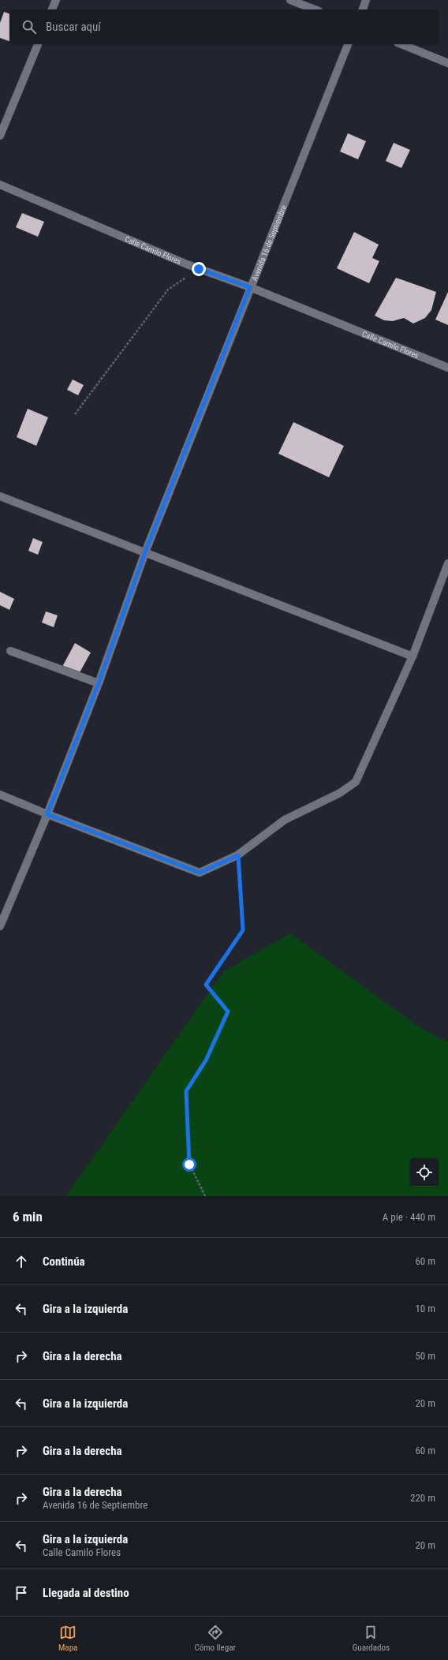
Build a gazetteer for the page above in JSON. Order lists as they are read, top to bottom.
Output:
{
  "streets": {
    "street": ["Avenida 16 de Septiembre", "Calle Camilo Flores"]
  },
  "crossings": [
    ["Avenida 16 de Septiembre", "Calle Camilo Flores"]
  ],
  "page": {
    "search": "Buscar aquí",
    "heading": ["6 min", "A pie · 440 m"],
    "list": [
      ["Continúa", "60 m"],
      ["Gira a la izquierda", "10 m"],
      ["Gira a la derecha", "50 m"],
      ["Gira a la izquierda", "20 m"],
      ["Gira a la derecha", "60 m"],
      ["Gira a la derecha", "Avenida 16 de Septiembre", "220 m"],
      ["Gira a la izquierda", "Calle Camilo Flores", "20 m"],
      "Llegada al destino"
    ],
    "nav": ["Mapa", "Cómo llegar", "Guardados"]
  }
}
